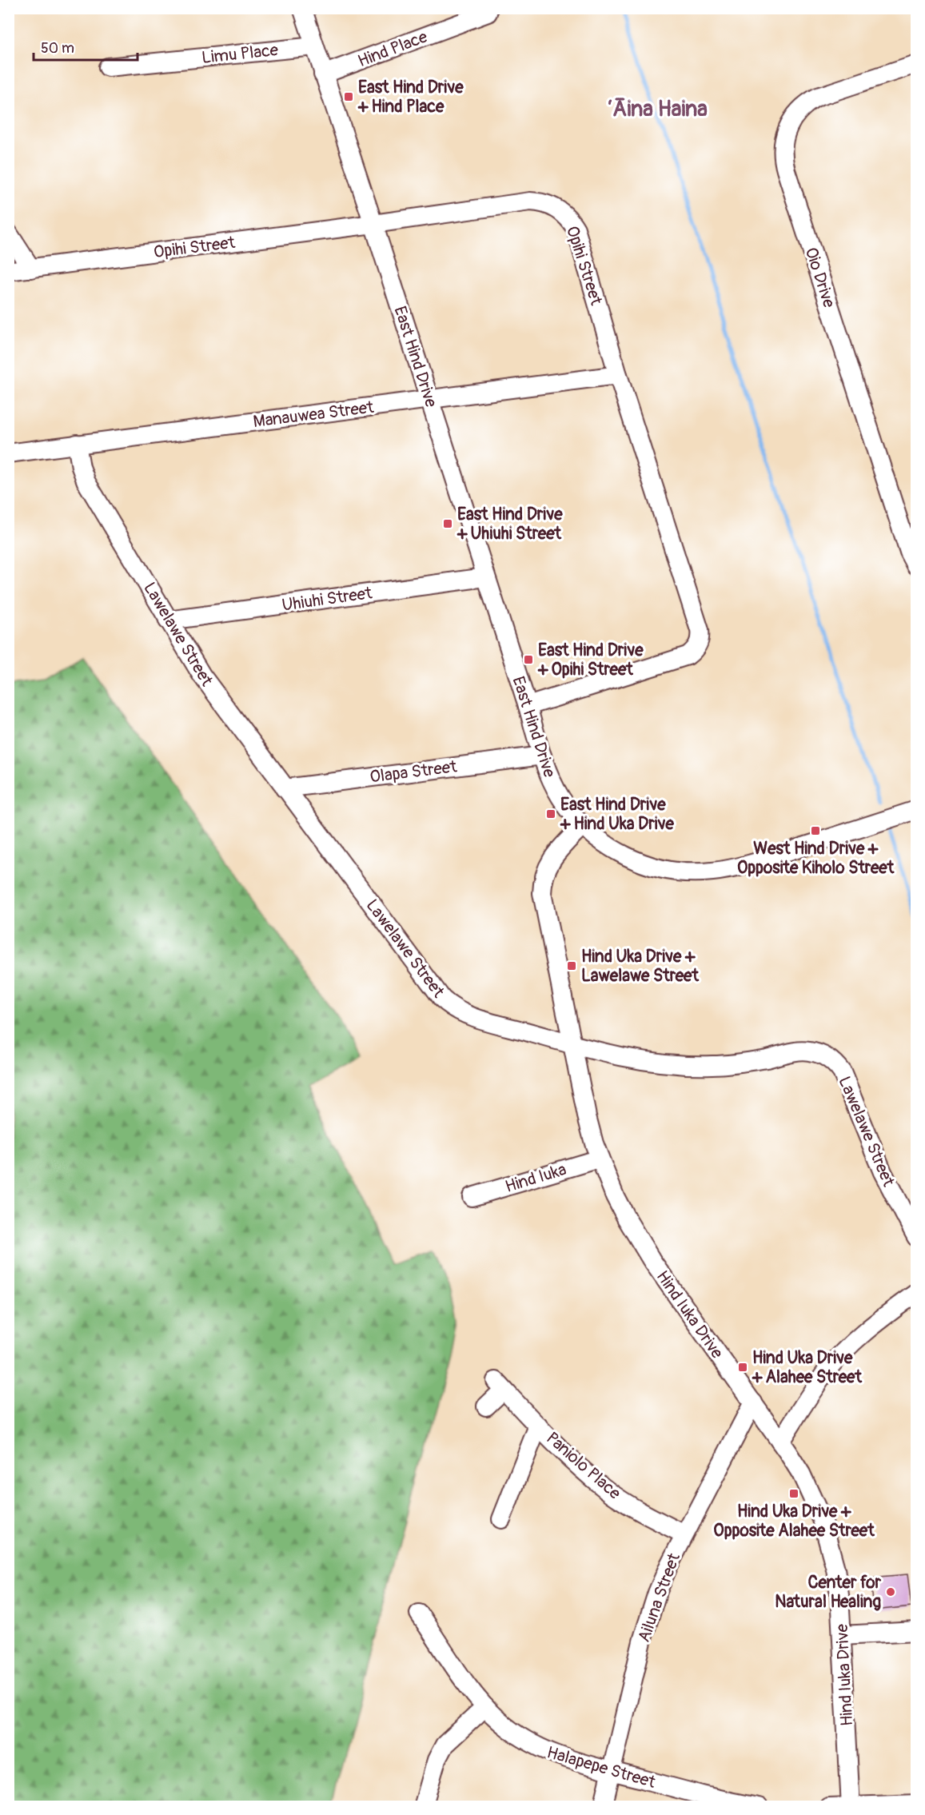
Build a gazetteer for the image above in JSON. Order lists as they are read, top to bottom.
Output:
{
  "streets": {
    "street": [
      "Hind Place",
      "Limu Place",
      "Opihi Street",
      "Oio Drive",
      "East Hind Drive",
      "Manauwea Street",
      "Uhiuhi Street",
      "Lawelawe Street",
      "Olapa Street",
      "Hind Iuka",
      "Hind Iuka Drive",
      "Paniolo Place",
      "Ailuna Street",
      "Halapepe Street"
    ]
  },
  "crossings": [
    ["Hind Place", "East Hind Drive"],
    ["Limu Place", "East Hind Drive"],
    ["Opihi Street", "East Hind Drive"],
    ["Opihi Street", "Manauwea Street"],
    ["East Hind Drive", "Manauwea Street"],
    ["East Hind Drive", "Uhiuhi Street"],
    ["East Hind Drive", "Olapa Street"],
    ["East Hind Drive", "Hind Iuka Drive"],
    ["Manauwea Street", "Lawelawe Street"],
    ["Uhiuhi Street", "Lawelawe Street"],
    ["Lawelawe Street", "Olapa Street"],
    ["Lawelawe Street", "Hind Iuka Drive"],
    ["Hind Iuka", "Hind Iuka Drive"],
    ["Hind Iuka Drive", "Ailuna Street"],
    ["Paniolo Place", "Ailuna Street"],
    ["Ailuna Street", "Halapepe Street"]
  ],
  "districts": ["‘Āina Haina"],
  "places": {
    "transit": [
      "East Hind Drive + Hind Place",
      "East Hind Drive + Uhiuhi Street",
      "East Hind Drive + Opihi Street",
      "East Hind Drive + Hind Uka Drive",
      "West Hind Drive + Opposite Kiholo Street",
      "Hind Uka Drive + Lawelawe Street",
      "Hind Uka Drive + Alahee Street",
      "Hind Uka Drive + Opposite Alahee Street"
    ],
    "other": ["Center for Natural Healing"]
  },
  "scale_bar": "50 m"
}
